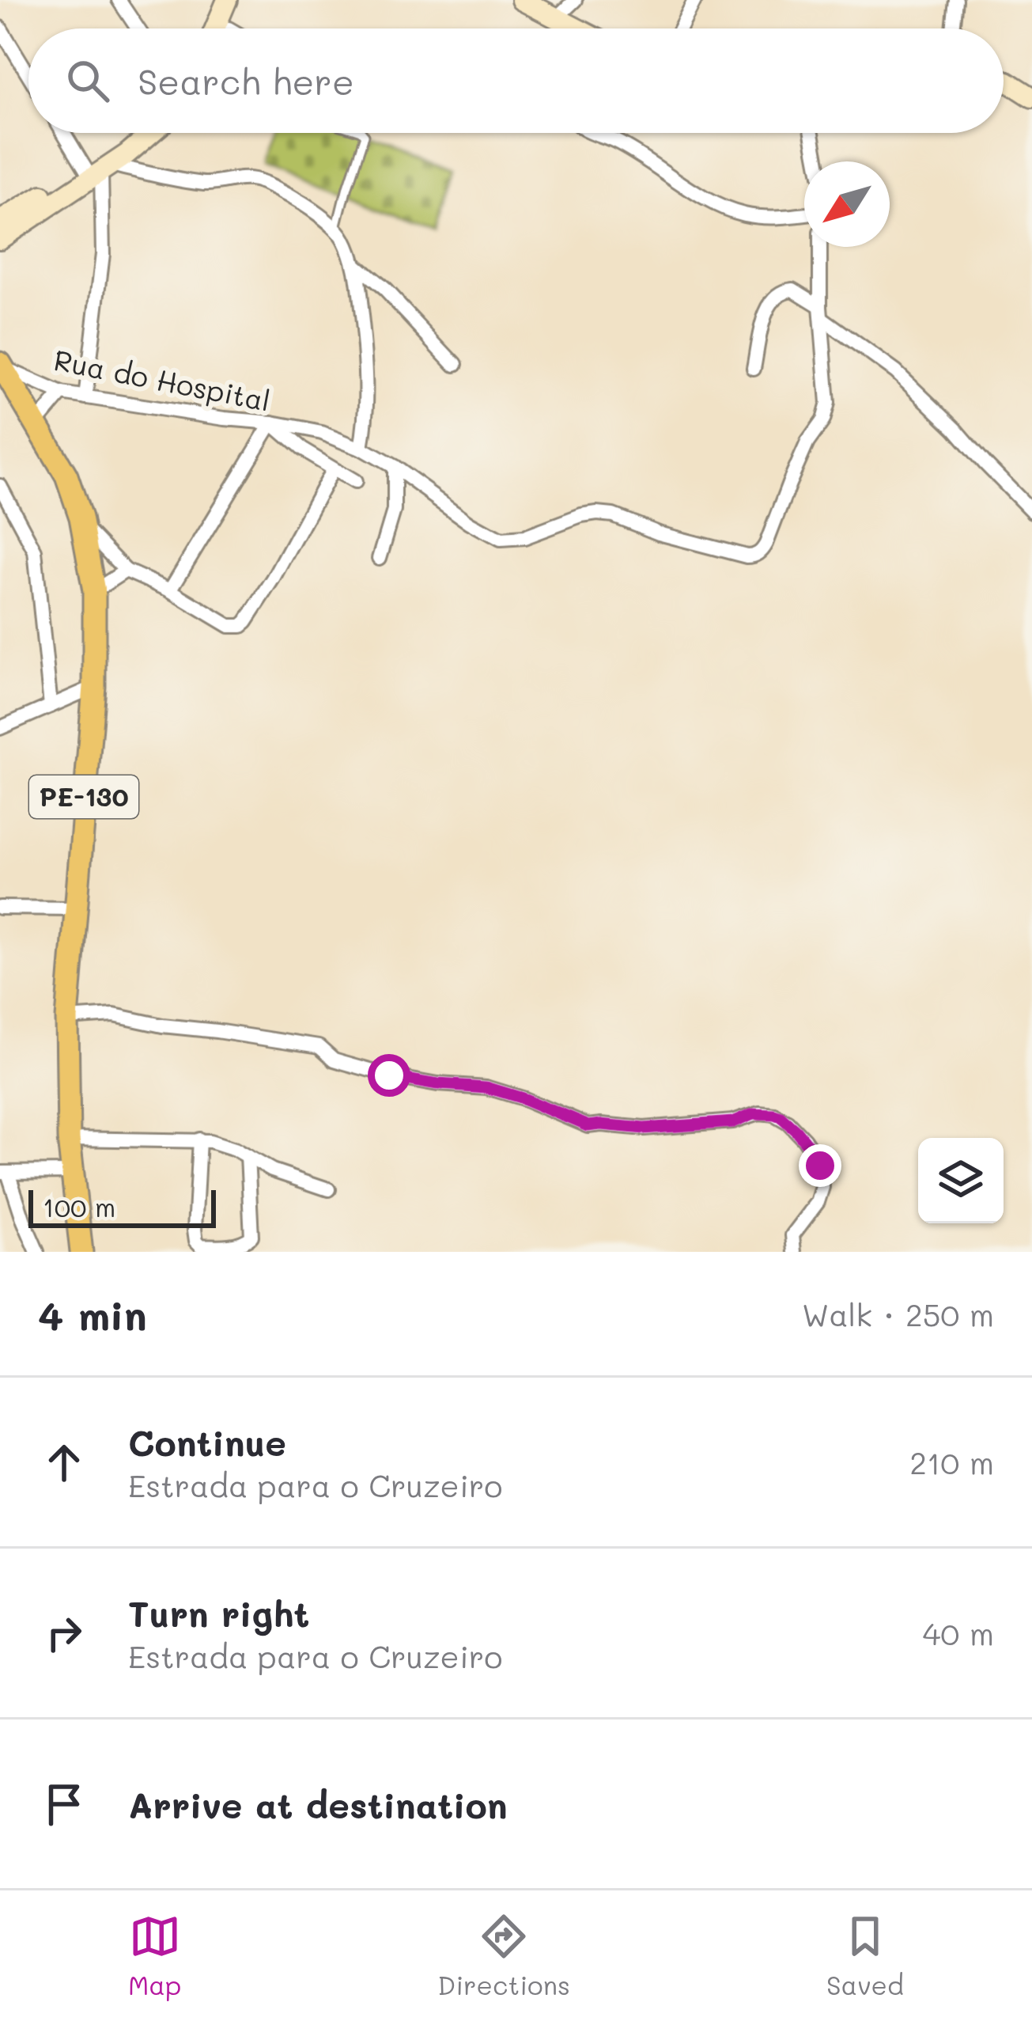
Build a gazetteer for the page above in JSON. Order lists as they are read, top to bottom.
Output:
{
  "streets": {
    "main road": ["PE-130"],
    "street": ["Rua do Hospital"]
  },
  "crossings": [
    ["Rua do Hospital", "PE-130"]
  ],
  "scale_bar": "100 m",
  "north": "bottom left",
  "page": {
    "search": "Search here",
    "scale": "100 m",
    "heading": ["4 min", "Walk · 250 m"],
    "list": [
      ["Continue", "Estrada para o Cruzeiro", "210 m"],
      ["Turn right", "Estrada para o Cruzeiro", "40 m"],
      "Arrive at destination"
    ],
    "nav": ["Map", "Directions", "Saved"]
  }
}
